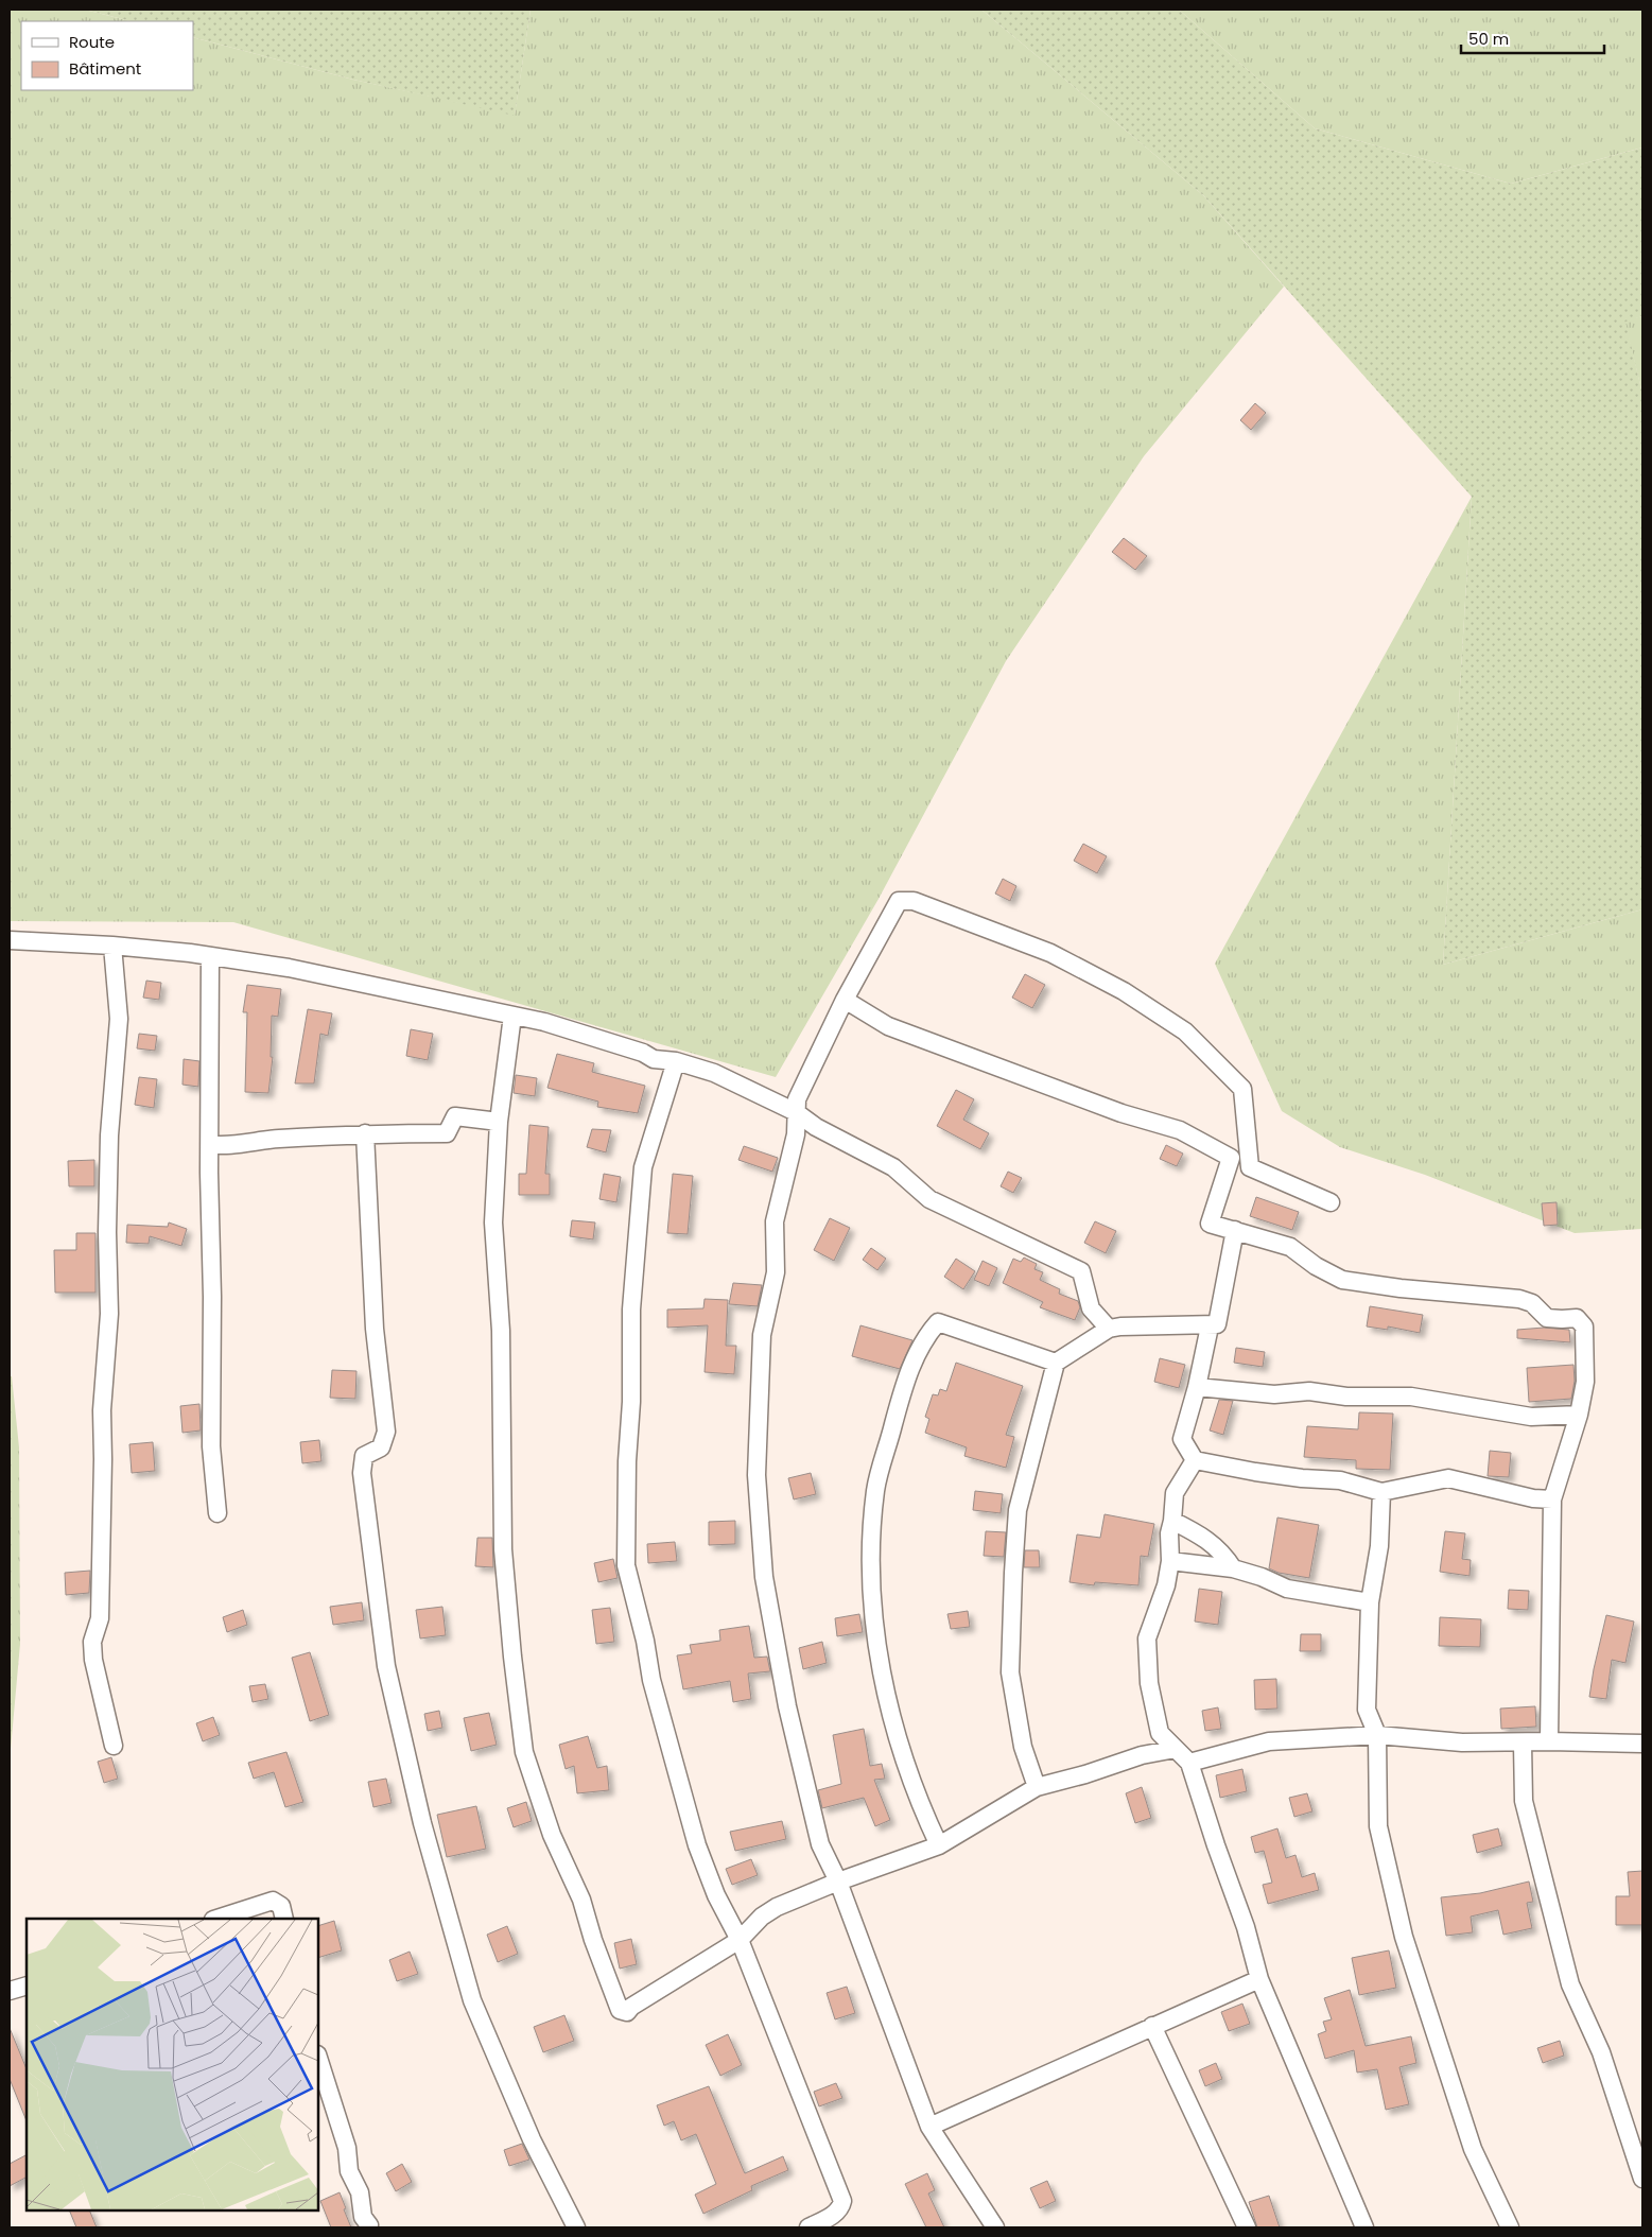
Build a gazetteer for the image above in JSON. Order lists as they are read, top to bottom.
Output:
{
  "legend": ["Route", "Bâtiment"],
  "scale_bar": "50 m"
}
